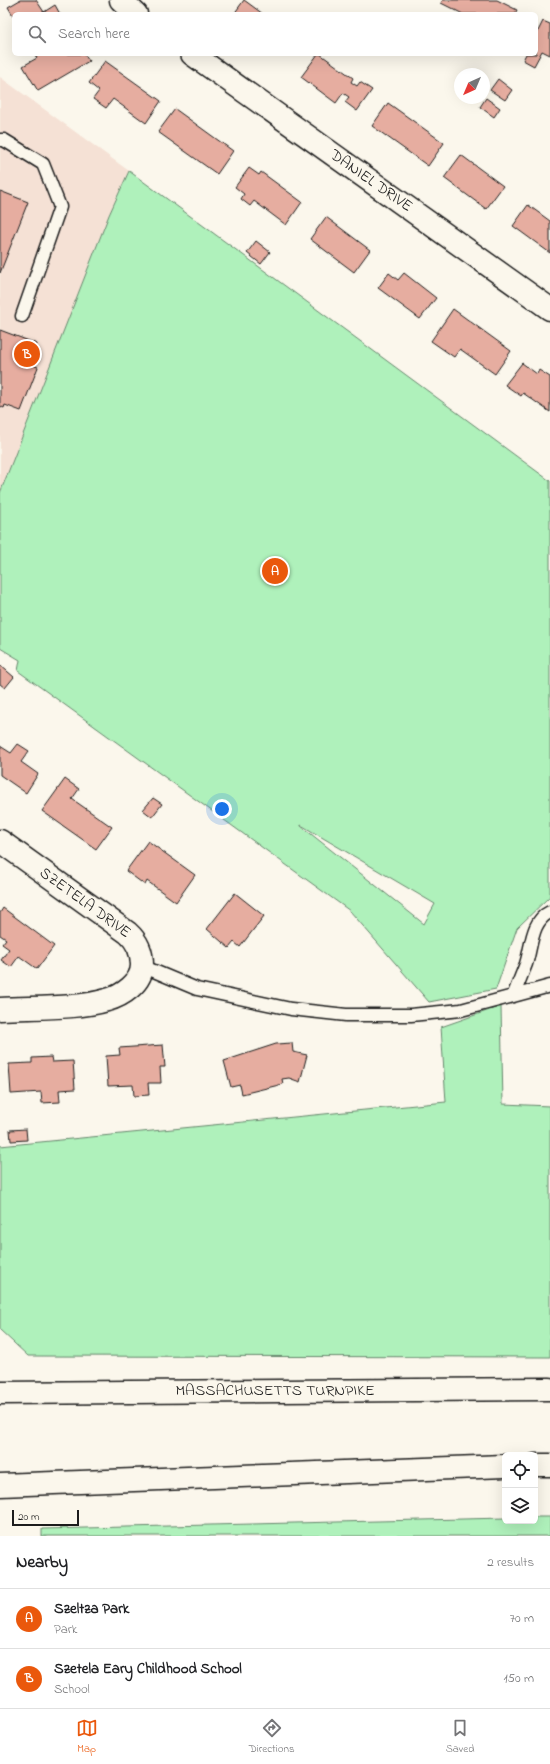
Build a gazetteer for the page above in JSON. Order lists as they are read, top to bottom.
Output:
{
  "streets": {
    "main road": ["DANIEL DRIVE", "SZETELA DRIVE", "MASSACHUSETTS TURNPIKE"]
  },
  "scale_bar": "20 m",
  "north": "bottom left",
  "page": {
    "search": "Search here",
    "pins": ["B", "A"],
    "scale": "20 m",
    "heading": ["Nearby", "2 results"],
    "list": [
      {
        "mark": "A",
        "name": "Szeltza Park",
        "note": "Park",
        "value": "70 m"
      },
      {
        "mark": "B",
        "name": "Szetela Eary Childhood School",
        "note": "School",
        "value": "150 m"
      }
    ],
    "nav": ["Map", "Directions", "Saved"]
  }
}
